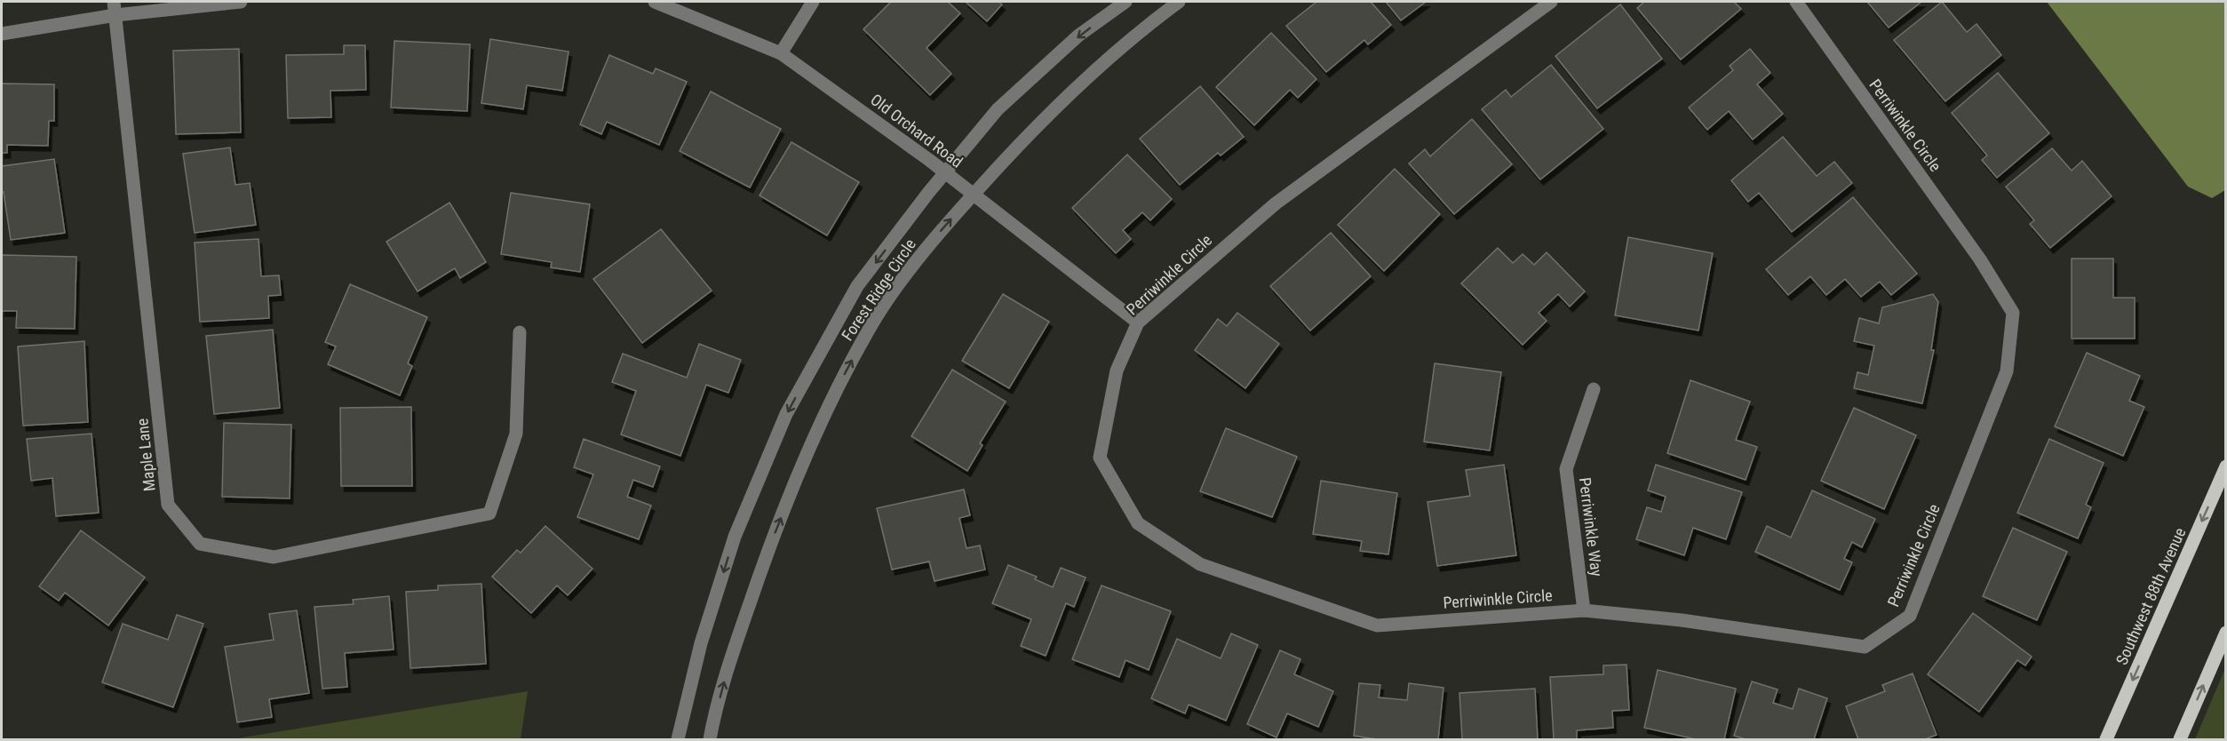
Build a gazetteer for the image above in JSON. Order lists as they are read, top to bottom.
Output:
{
  "streets": {
    "main road": ["Southwest 88th Avenue"],
    "street": [
      "Perriwinkle Circle",
      "Old Orchard Road",
      "Forest Ridge Circle",
      "Maple Lane",
      "Perriwinkle Way"
    ]
  },
  "crossings": [
    ["Perriwinkle Circle", "Old Orchard Road"],
    ["Perriwinkle Circle", "Perriwinkle Way"],
    ["Old Orchard Road", "Forest Ridge Circle"]
  ]
}
